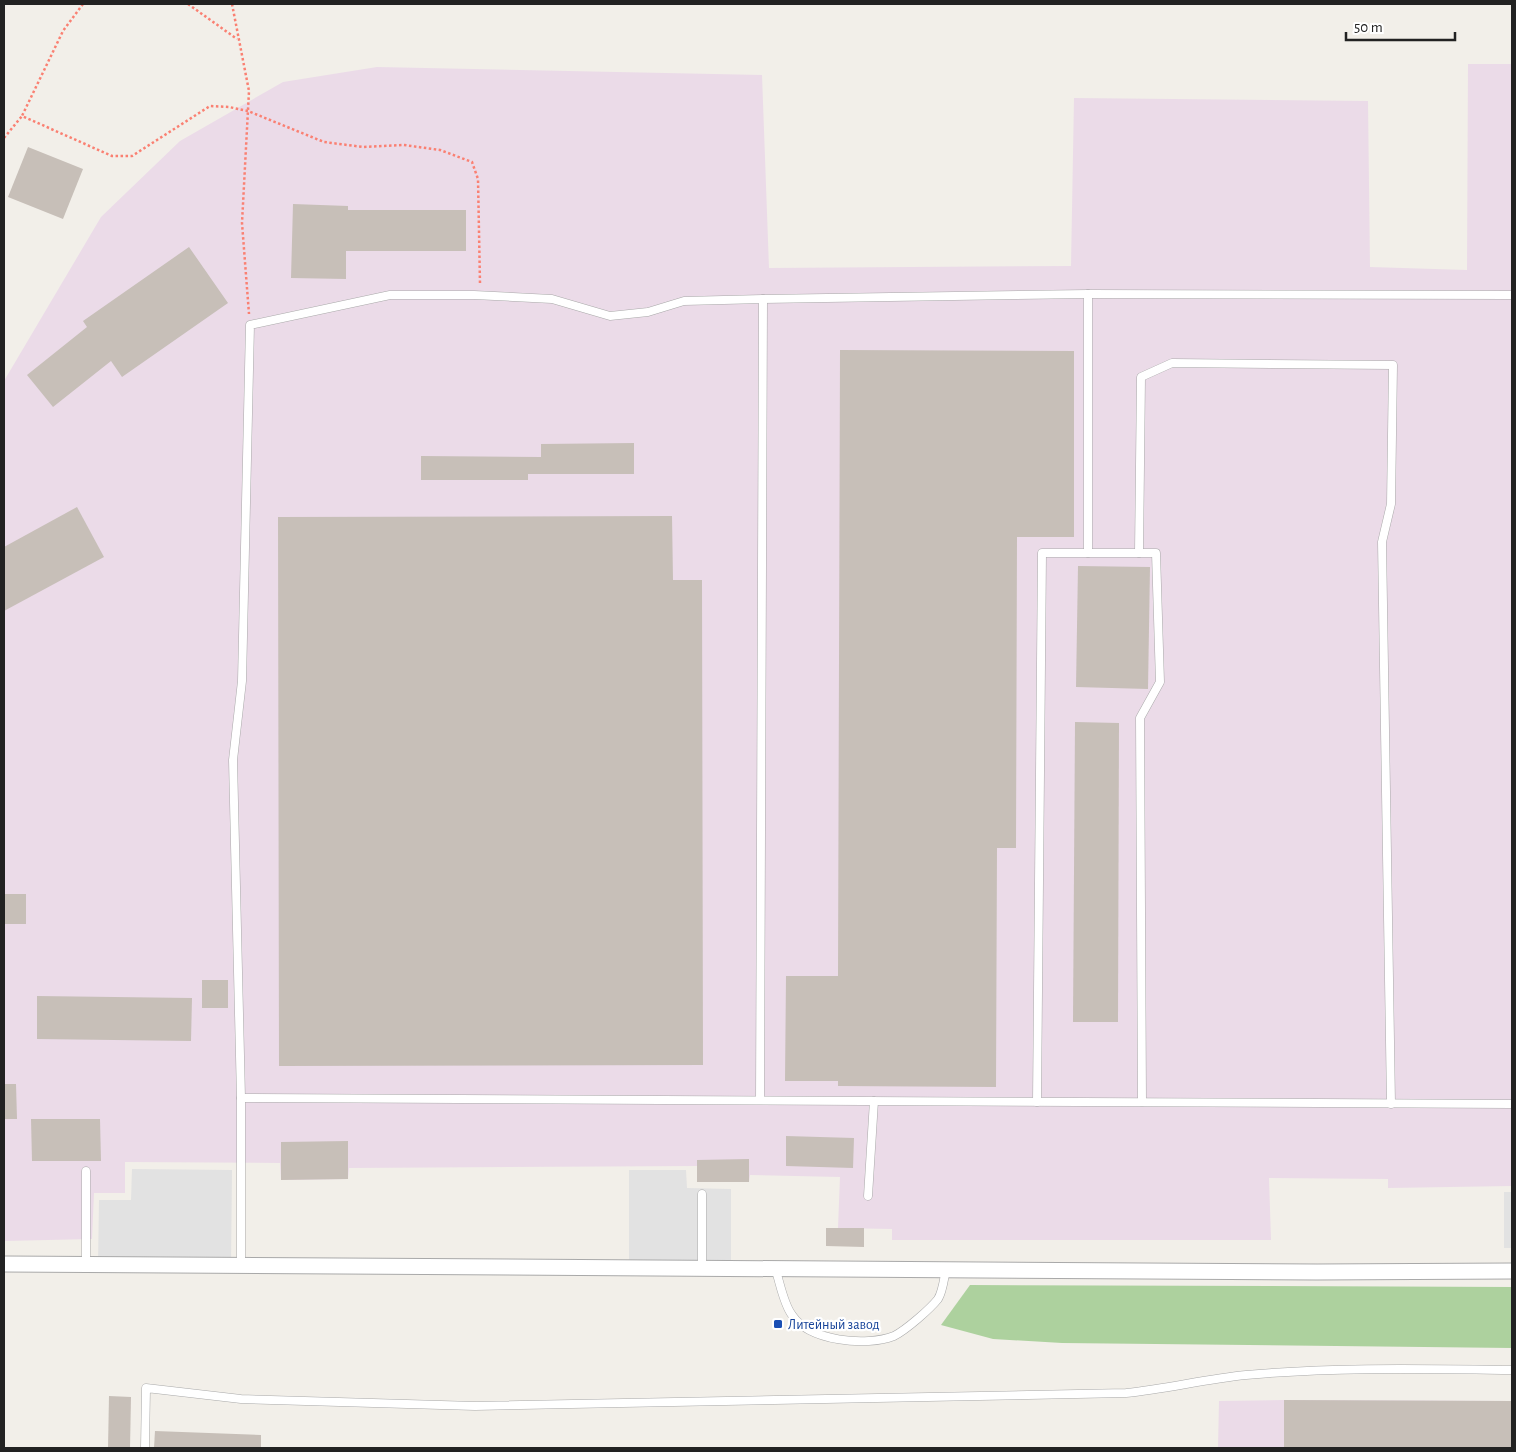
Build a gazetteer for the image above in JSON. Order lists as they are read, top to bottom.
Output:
{
  "places": {
    "transit": ["Литейный завод"]
  },
  "scale_bar": "50 m"
}
